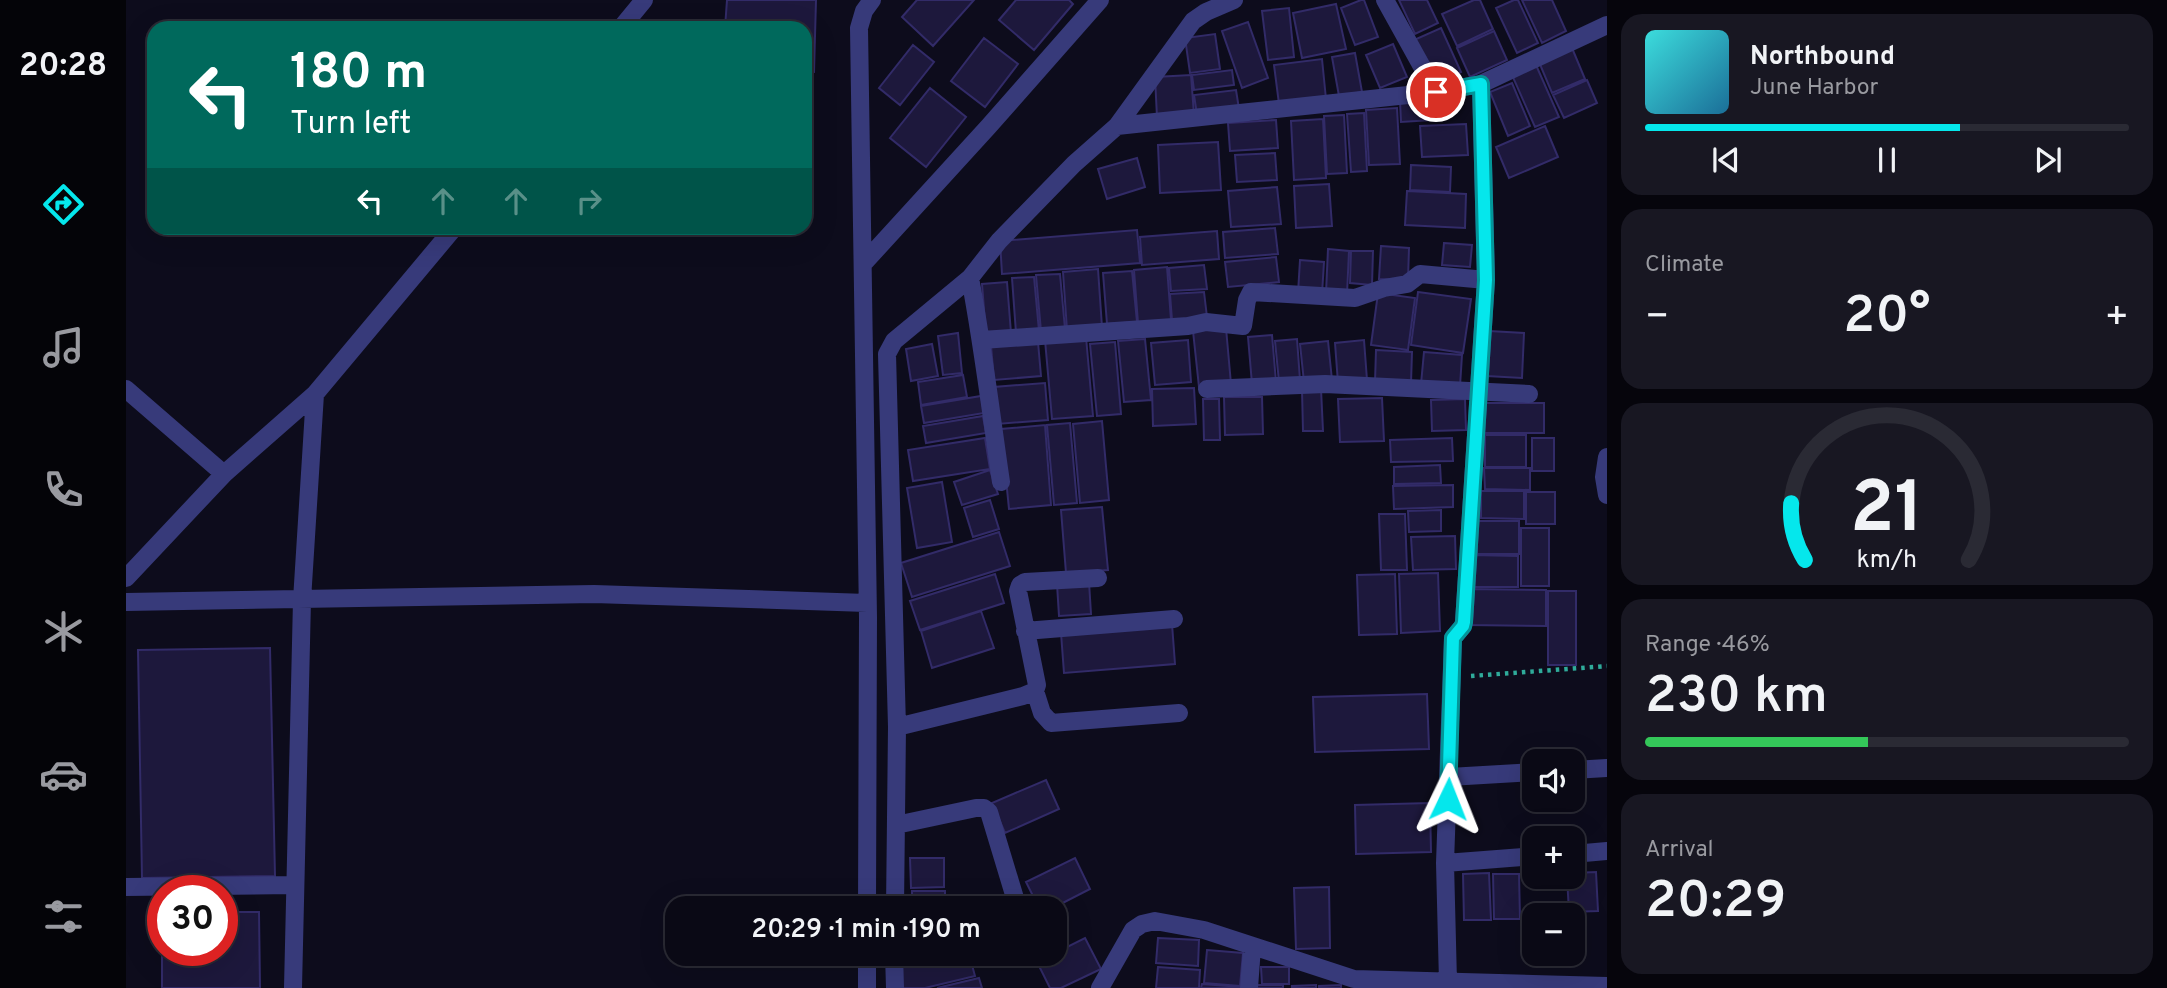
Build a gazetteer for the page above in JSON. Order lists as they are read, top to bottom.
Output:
{
  "page": {
    "tabs": "20:28",
    "turn": ["180 m", "Turn left"],
    "song": ["Northbound", "June Harbor"],
    "tile": [
      "Climate",
      ["Range · 46%", "230 km"],
      ["Arrival", "20:29"]
    ],
    "heat": ["−", "20°", "+"],
    "map_buttons": ["+", "−"],
    "limit": "30",
    "trip": "20:29 · 1 min · 190 m",
    "gauge": ["21", "km/h"]
  }
}
